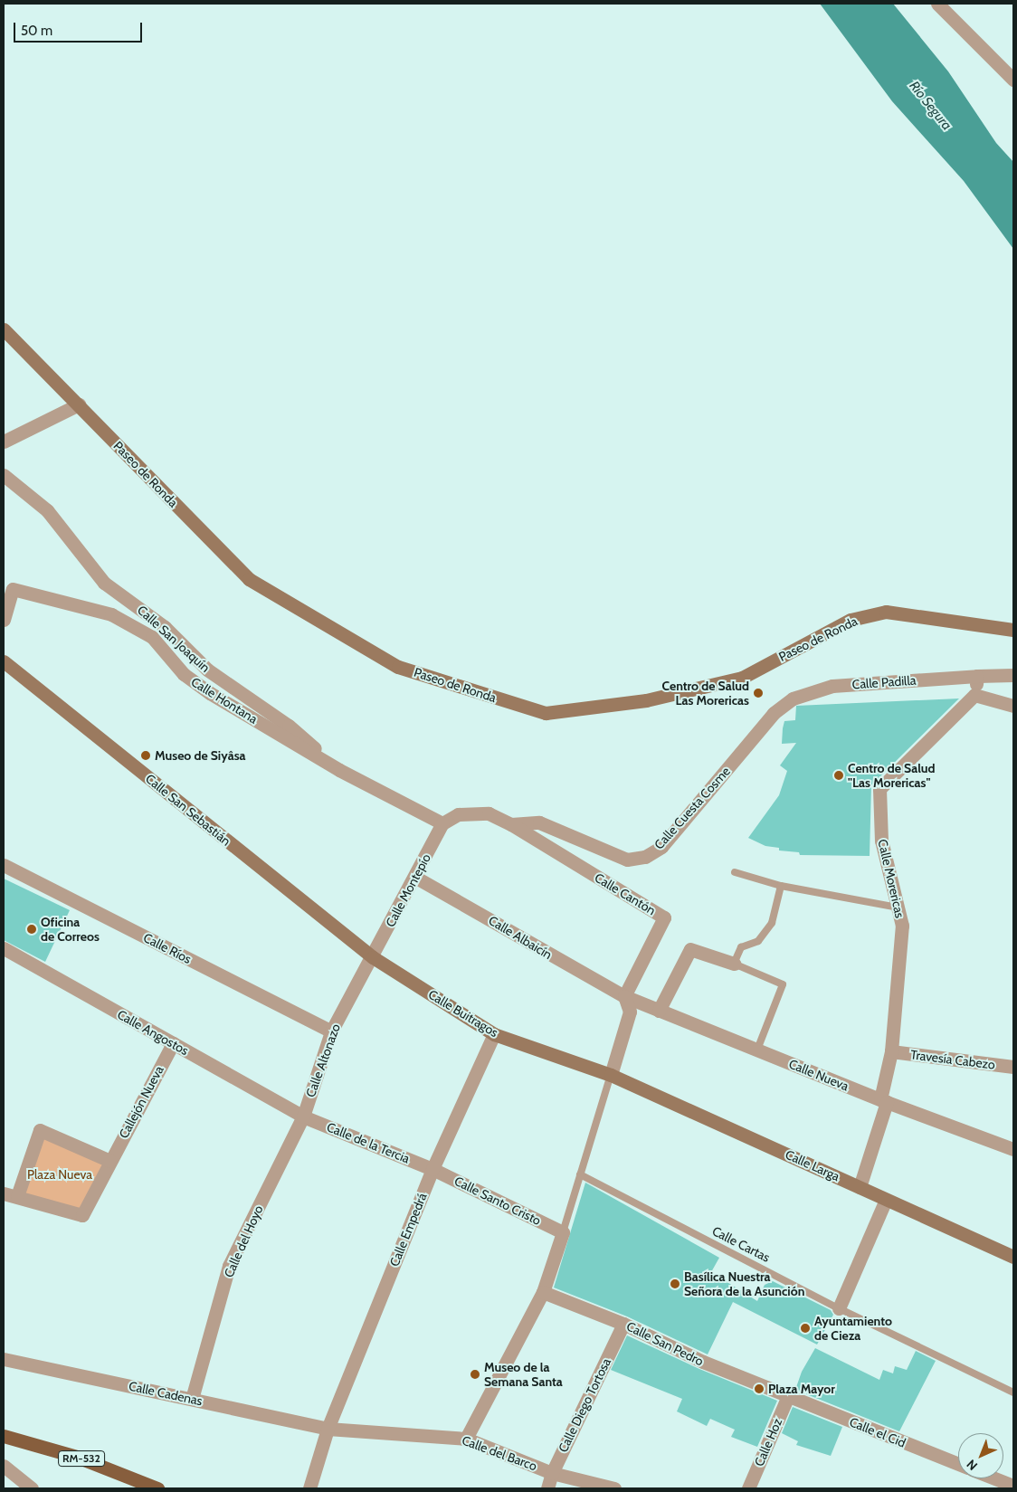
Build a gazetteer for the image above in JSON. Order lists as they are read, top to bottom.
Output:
{
  "streets": {
    "main road": [
      "Paseo de Ronda",
      "Calle San Sebastián",
      "Calle Buitragos",
      "Calle Larga",
      "RM-532"
    ],
    "street": [
      "Calle San Joaquín",
      "Calle Padilla",
      "Calle Hontana",
      "Calle Cuesta Cosme",
      "Calle Morericas",
      "Calle Montepío",
      "Calle Cantón",
      "Calle Albaicín",
      "Calle Ríos",
      "Calle Angostos",
      "Travesía Cabezo",
      "Calle Altonazo",
      "Calle Nueva",
      "Callejón Nueva",
      "Calle de la Tercia",
      "Calle Santo Cristo",
      "Calle Empedrá",
      "Calle del Hoyo",
      "Calle San Pedro",
      "Calle Cadenas",
      "Calle Diego Tortosa",
      "Calle el Cid",
      "Calle Hoz",
      "Calle del Barco"
    ],
    "lane": ["Calle Cartas"]
  },
  "crossings": [
    ["Calle San Joaquín", "Calle Hontana"],
    ["Calle Padilla", "Calle Cuesta Cosme"],
    ["Calle Hontana", "Calle Cuesta Cosme"],
    ["Calle Hontana", "Calle Montepío"],
    ["Calle Cuesta Cosme", "Calle Montepío"],
    ["Calle Cuesta Cosme", "Calle Cantón"],
    ["Calle San Sebastián", "Calle Montepío"],
    ["Calle San Sebastián", "Calle Buitragos"],
    ["Calle San Sebastián", "Calle Altonazo"],
    ["Calle Morericas", "Travesía Cabezo"],
    ["Calle Morericas", "Calle Nueva"],
    ["Calle Morericas", "Calle Larga"],
    ["Calle Montepío", "Calle Albaicín"],
    ["Calle Montepío", "Calle Buitragos"],
    ["Calle Montepío", "Calle Altonazo"],
    ["Calle Cantón", "Calle Albaicín"],
    ["Calle Cantón", "Calle Nueva"],
    ["Calle Albaicín", "Calle Nueva"],
    ["Calle Ríos", "Calle Altonazo"],
    ["Calle Buitragos", "Calle Altonazo"],
    ["Calle Buitragos", "Calle Larga"],
    ["Calle Buitragos", "Calle Empedrá"],
    ["Calle Angostos", "Calle Altonazo"],
    ["Calle Angostos", "Callejón Nueva"],
    ["Calle Angostos", "Calle de la Tercia"],
    ["Calle Angostos", "Calle del Hoyo"],
    ["Calle Altonazo", "Calle de la Tercia"],
    ["Calle Altonazo", "Calle del Hoyo"],
    ["Calle de la Tercia", "Calle Santo Cristo"],
    ["Calle de la Tercia", "Calle Empedrá"],
    ["Calle de la Tercia", "Calle del Hoyo"],
    ["Calle Santo Cristo", "Calle Empedrá"],
    ["Calle Empedrá", "Calle Cadenas"],
    ["Calle Empedrá", "Calle del Barco"],
    ["Calle del Hoyo", "Calle Cadenas"],
    ["Calle San Pedro", "Calle Diego Tortosa"],
    ["Calle San Pedro", "Calle el Cid"],
    ["Calle San Pedro", "Calle Hoz"],
    ["Calle Cadenas", "Calle del Barco"],
    ["Calle Diego Tortosa", "Calle del Barco"],
    ["Calle el Cid", "Calle Hoz"]
  ],
  "water": ["Río Segura"],
  "parks": ["Plaza Nueva"],
  "places": [
    "Centro de Salud Las Morericas",
    "Museo de Siyâsa",
    "Centro de Salud \"Las Morericas\"",
    "Oficina de Correos",
    "Basílica Nuestra Señora de la Asunción",
    "Ayuntamiento de Cieza",
    "Museo de la Semana Santa",
    "Plaza Mayor"
  ],
  "scale_bar": "50 m",
  "north": "bottom left"
}
